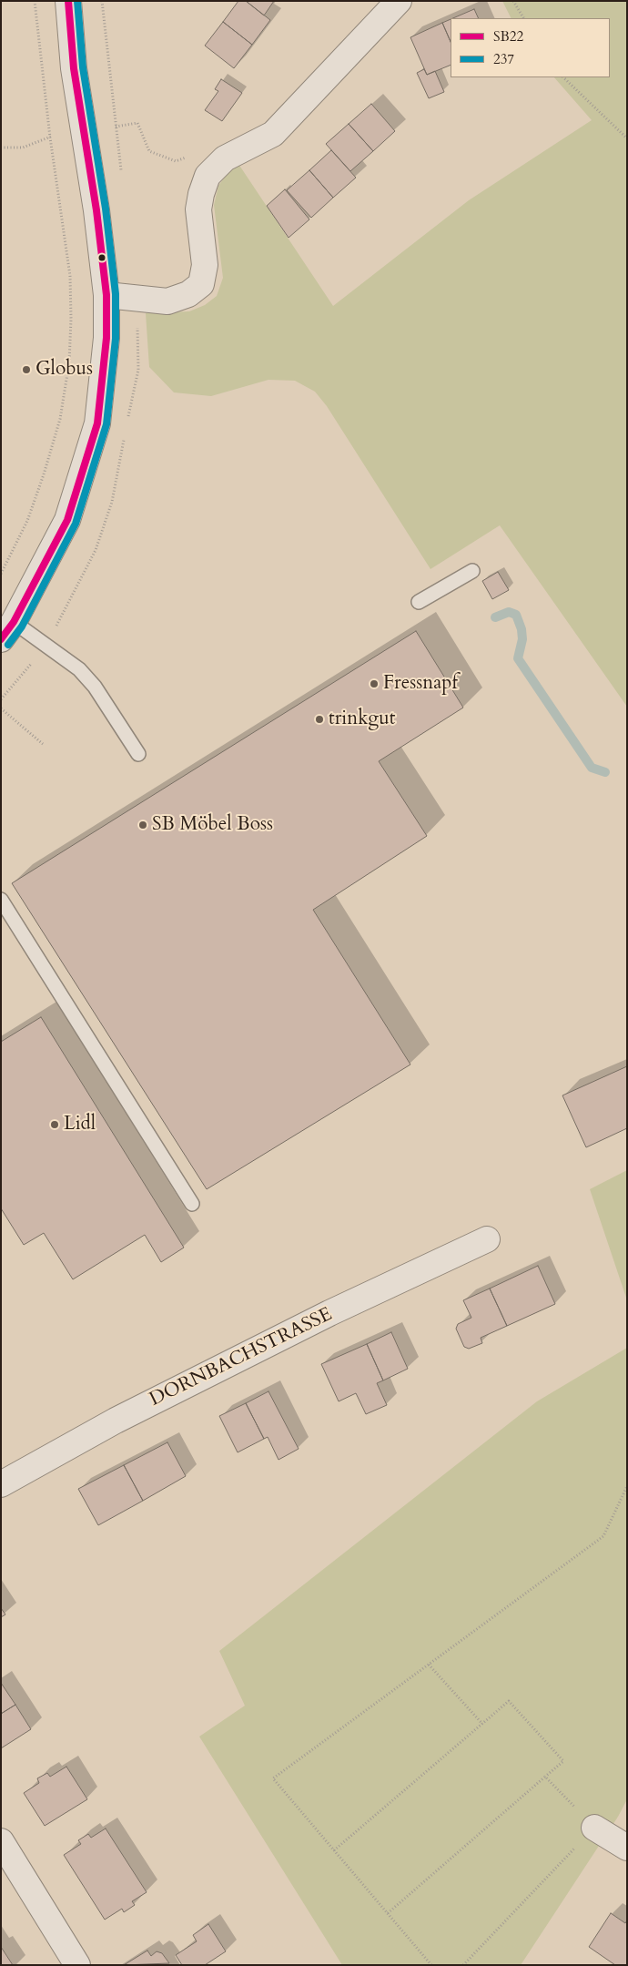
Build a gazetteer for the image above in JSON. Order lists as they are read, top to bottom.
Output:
{
  "streets": {
    "street": ["DORNBACHSTRASSE"]
  },
  "places": [
    "Globus",
    "Fressnapf",
    "trinkgut",
    "SB Möbel Boss",
    "Lidl"
  ],
  "lines": ["transit line SB22", "transit line 237"],
  "legend": ["SB22", "237"]
}
